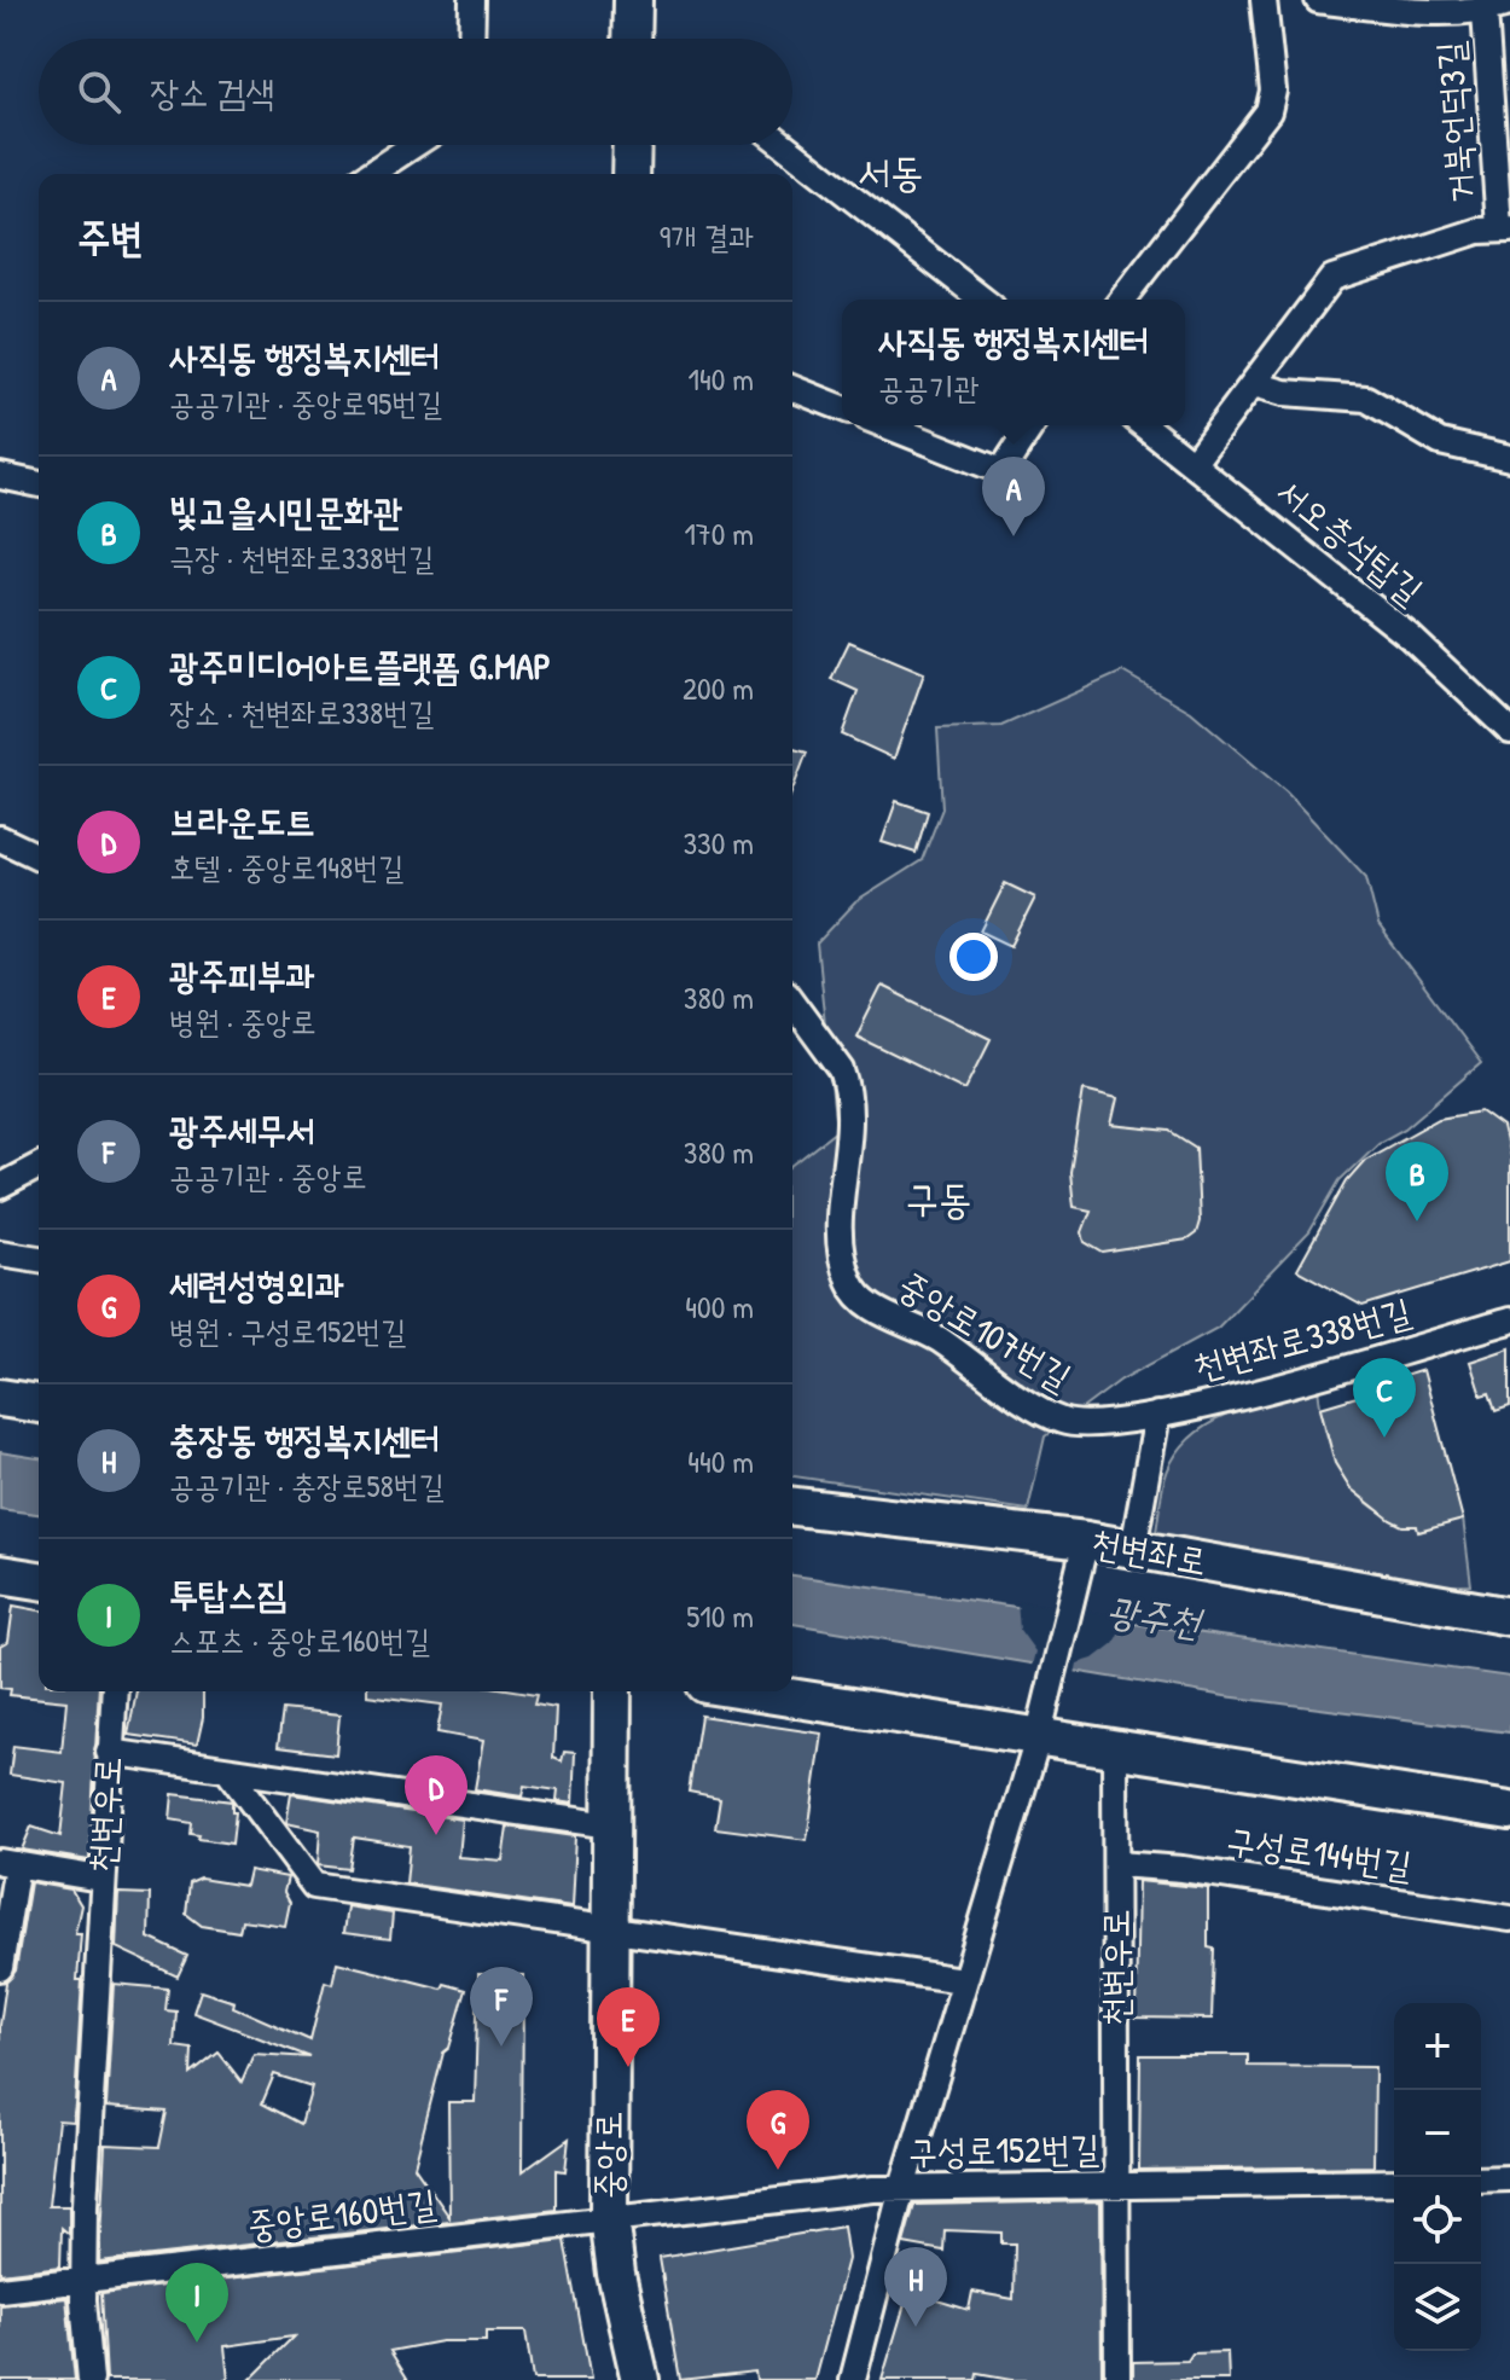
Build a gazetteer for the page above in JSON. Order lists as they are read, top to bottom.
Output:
{
  "streets": {
    "street": [
      "거북언덕3길",
      "서오층석탑길",
      "중앙로107번길",
      "천변좌로338번길",
      "천변좌로",
      "천변우로",
      "구성로144번길",
      "구성로152번길",
      "중앙로",
      "중앙로160번길"
    ]
  },
  "crossings": [
    ["중앙로107번길", "천변좌로338번길"],
    ["천변우로", "구성로144번길"],
    ["천변우로", "구성로152번길"],
    ["천변우로", "중앙로160번길"],
    ["구성로152번길", "중앙로"],
    ["구성로152번길", "중앙로160번길"],
    ["중앙로", "중앙로160번길"]
  ],
  "districts": ["서동", "구동"],
  "water": ["광주천"],
  "page": {
    "search": "장소 검색",
    "heading": ["주변", "9개 결과"],
    "popup": ["사직동 행정복지센터", "공공기관"],
    "list": [
      {
        "mark": "A",
        "name": "사직동 행정복지센터",
        "note": "공공기관 · 중앙로95번길",
        "value": "140 m"
      },
      {
        "mark": "B",
        "name": "빛고을시민문화관",
        "note": "극장 · 천변좌로338번길",
        "value": "170 m"
      },
      {
        "mark": "C",
        "name": "광주미디어아트플랫폼 G.MAP",
        "note": "장소 · 천변좌로338번길",
        "value": "200 m"
      },
      {
        "mark": "D",
        "name": "브라운도트",
        "note": "호텔 · 중앙로148번길",
        "value": "330 m"
      },
      {
        "mark": "E",
        "name": "광주피부과",
        "note": "병원 · 중앙로",
        "value": "380 m"
      },
      {
        "mark": "F",
        "name": "광주세무서",
        "note": "공공기관 · 중앙로",
        "value": "380 m"
      },
      {
        "mark": "G",
        "name": "세련성형외과",
        "note": "병원 · 구성로152번길",
        "value": "400 m"
      },
      {
        "mark": "H",
        "name": "충장동 행정복지센터",
        "note": "공공기관 · 충장로58번길",
        "value": "440 m"
      },
      {
        "mark": "I",
        "name": "투탑스짐",
        "note": "스포츠 · 중앙로160번길",
        "value": "510 m"
      }
    ],
    "pins": [
      "A",
      "B",
      "C",
      "D",
      "F",
      "E",
      "G",
      "H",
      "I"
    ],
    "map_buttons": ["+", "−"]
  }
}
